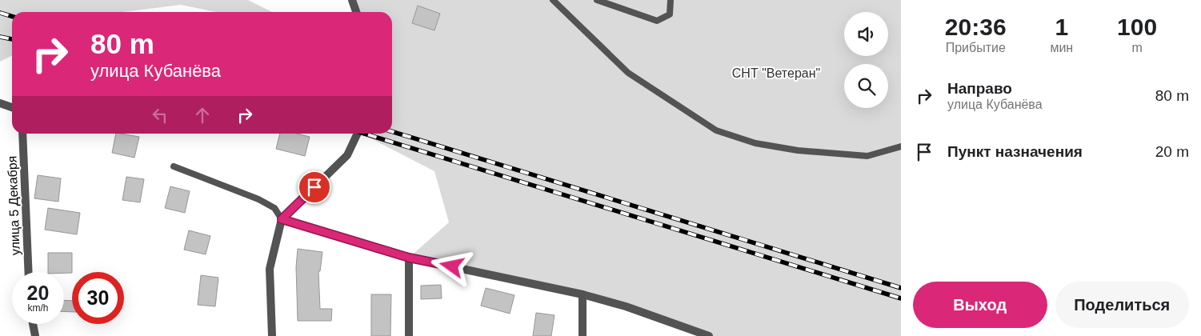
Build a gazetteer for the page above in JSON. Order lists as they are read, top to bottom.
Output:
{
  "streets": {
    "street": ["улица 5 Декабря"]
  },
  "parks": ["СНТ \"Ветеран\""],
  "page": {
    "eta": [
      "20:36",
      "Прибытие",
      "1",
      "мин",
      "100",
      "m"
    ],
    "turn": ["80 m", "улица Кубанёва"],
    "list": [
      {
        "name": "Направо",
        "note": "улица Кубанёва",
        "value": "80 m"
      },
      {
        "name": "Пункт назначения",
        "value": "20 m"
      }
    ],
    "speed": "20 km/h",
    "limit": "30",
    "buttons": ["Выход", "Поделиться"]
  }
}
